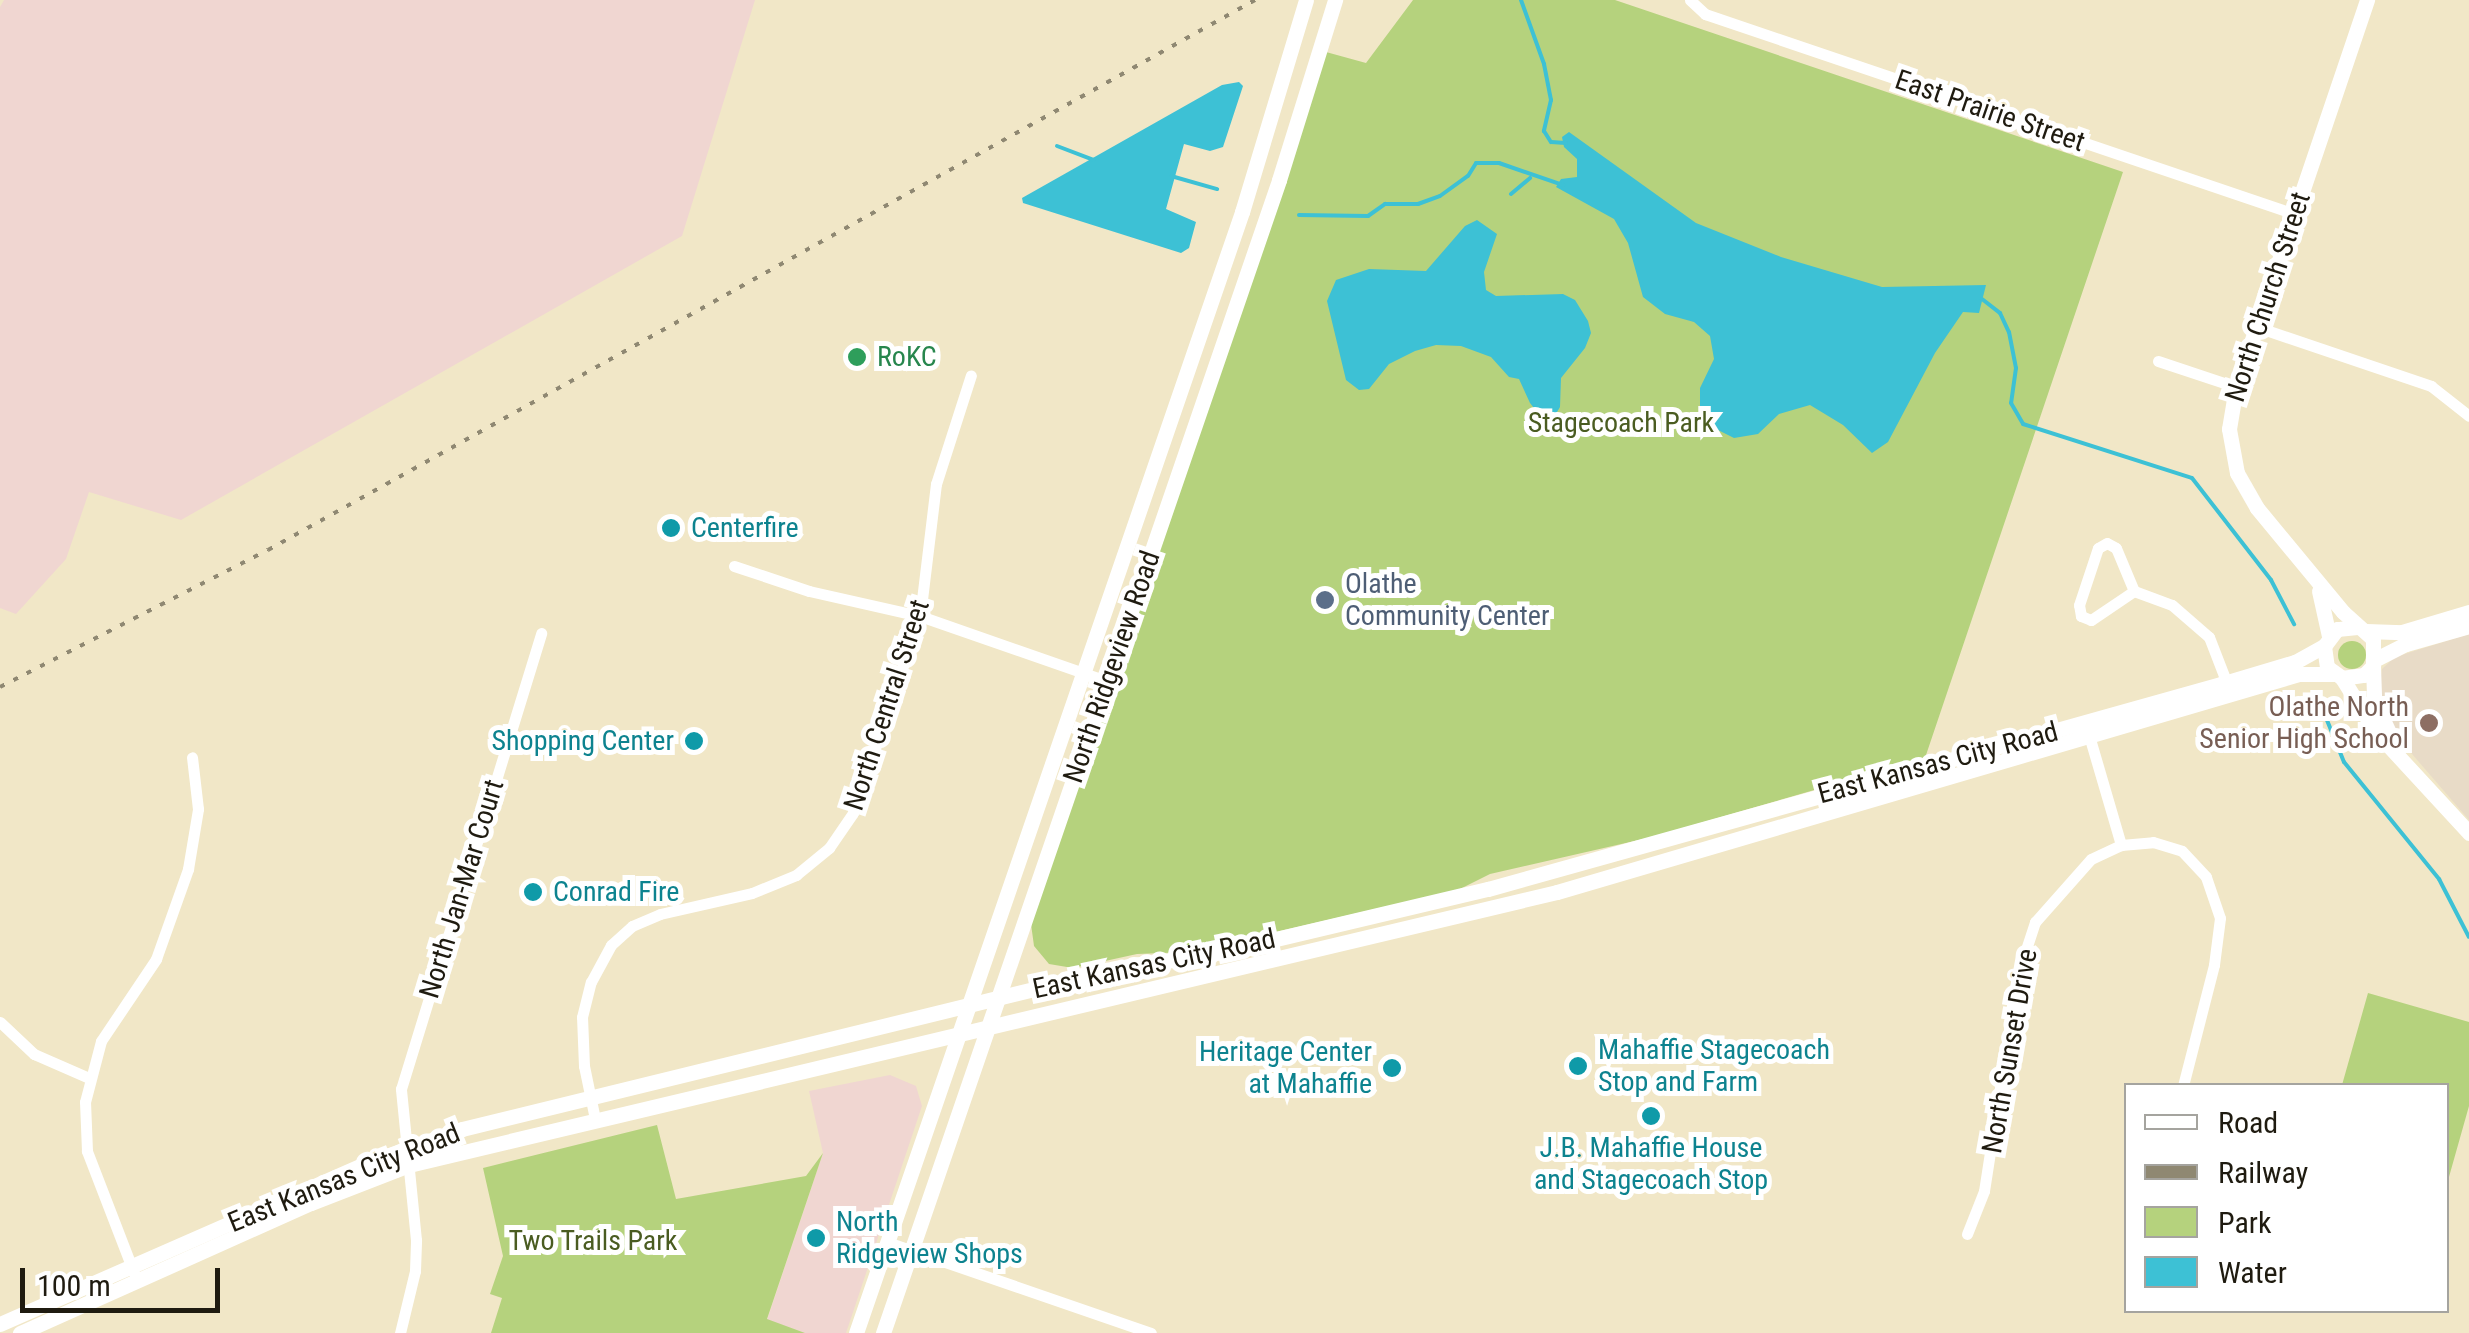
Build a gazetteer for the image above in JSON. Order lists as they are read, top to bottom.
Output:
{
  "streets": {
    "main road": ["North Church Street", "North Ridgeview Road", "East Kansas City Road"],
    "street": [
      "East Prairie Street",
      "North Central Street",
      "North Jan-Mar Court",
      "North Sunset Drive"
    ]
  },
  "crossings": [
    ["East Prairie Street", "North Church Street"],
    ["North Church Street", "East Kansas City Road"],
    ["North Ridgeview Road", "East Kansas City Road"],
    ["North Central Street", "East Kansas City Road"],
    ["East Kansas City Road", "North Jan-Mar Court"]
  ],
  "parks": ["Stagecoach Park", "Two Trails Park"],
  "places": [
    "RoKC",
    "Centerfire",
    "Olathe Community Center",
    "Olathe North Senior High School",
    "Shopping Center",
    "Conrad Fire",
    "Mahaffie Stagecoach Stop and Farm",
    "Heritage Center at Mahaffie",
    "J.B. Mahaffie House and Stagecoach Stop",
    "North Ridgeview Shops"
  ],
  "legend": [
    "Road",
    "Railway",
    "Park",
    "Water"
  ],
  "scale_bar": "100 m"
}
